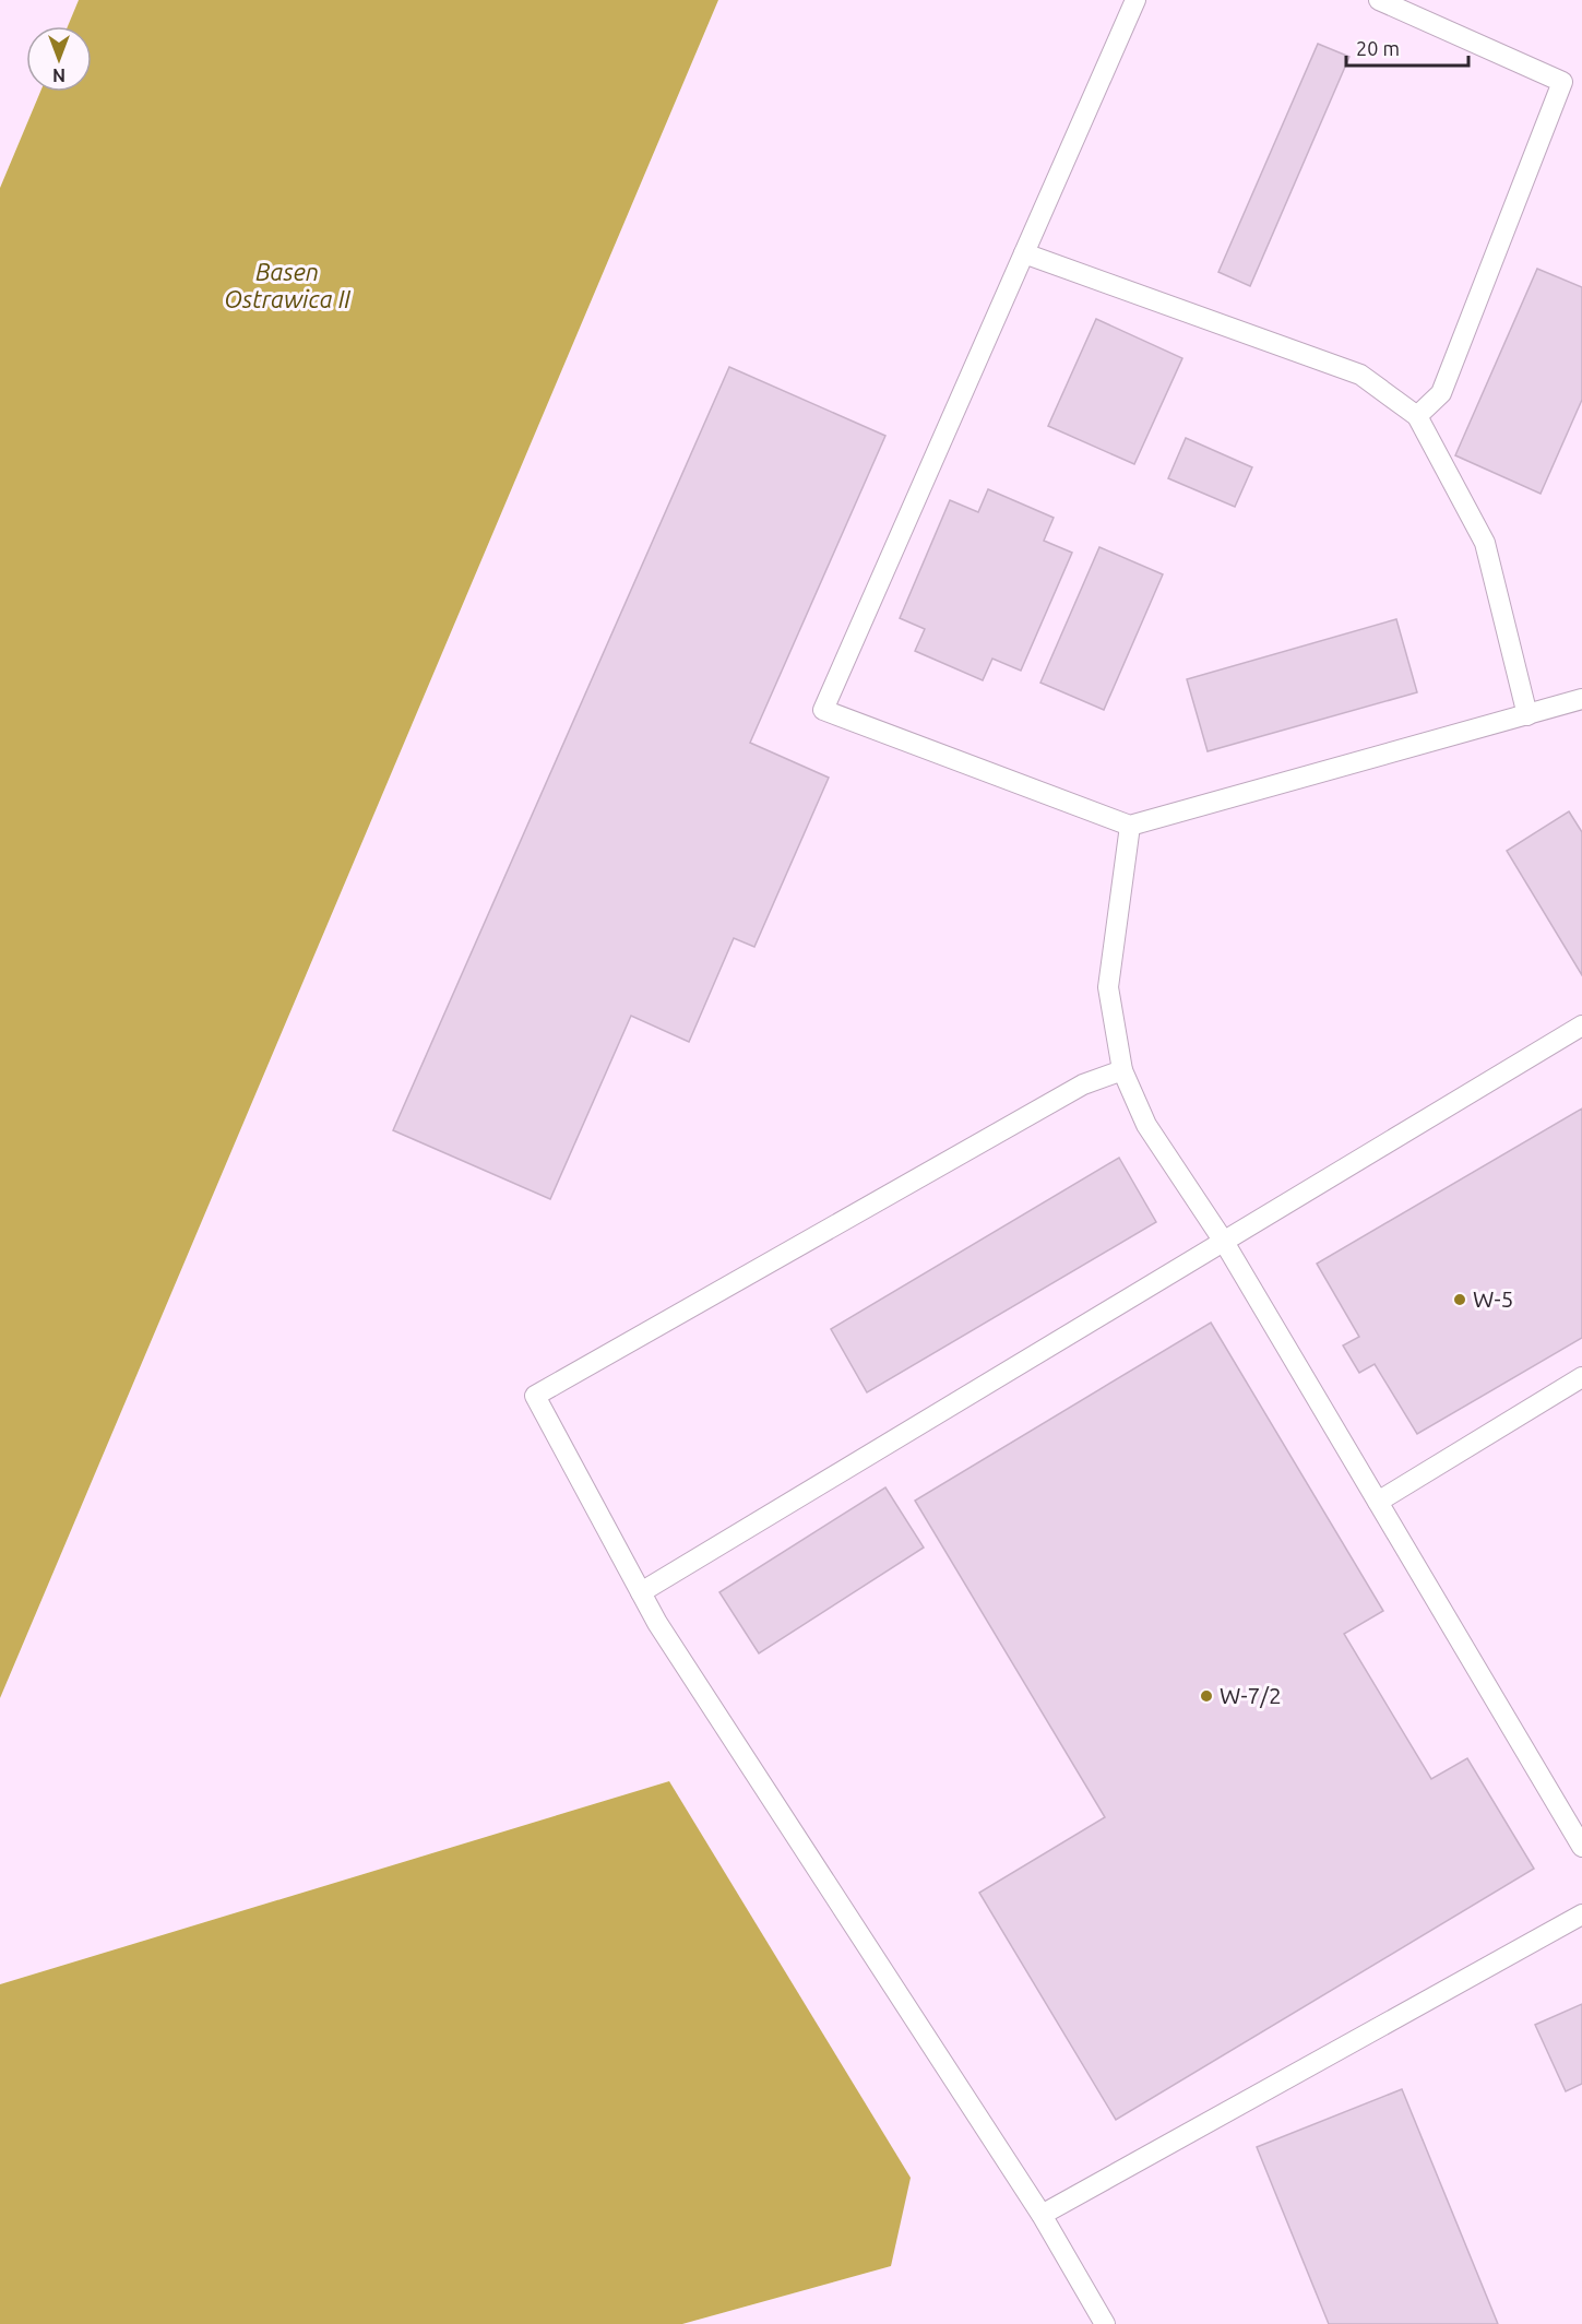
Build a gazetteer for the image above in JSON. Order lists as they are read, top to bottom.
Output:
{
  "water": ["Basen Ostrawica II"],
  "places": ["W-5", "W-7/2"],
  "scale_bar": "20 m",
  "north": "bottom"
}
